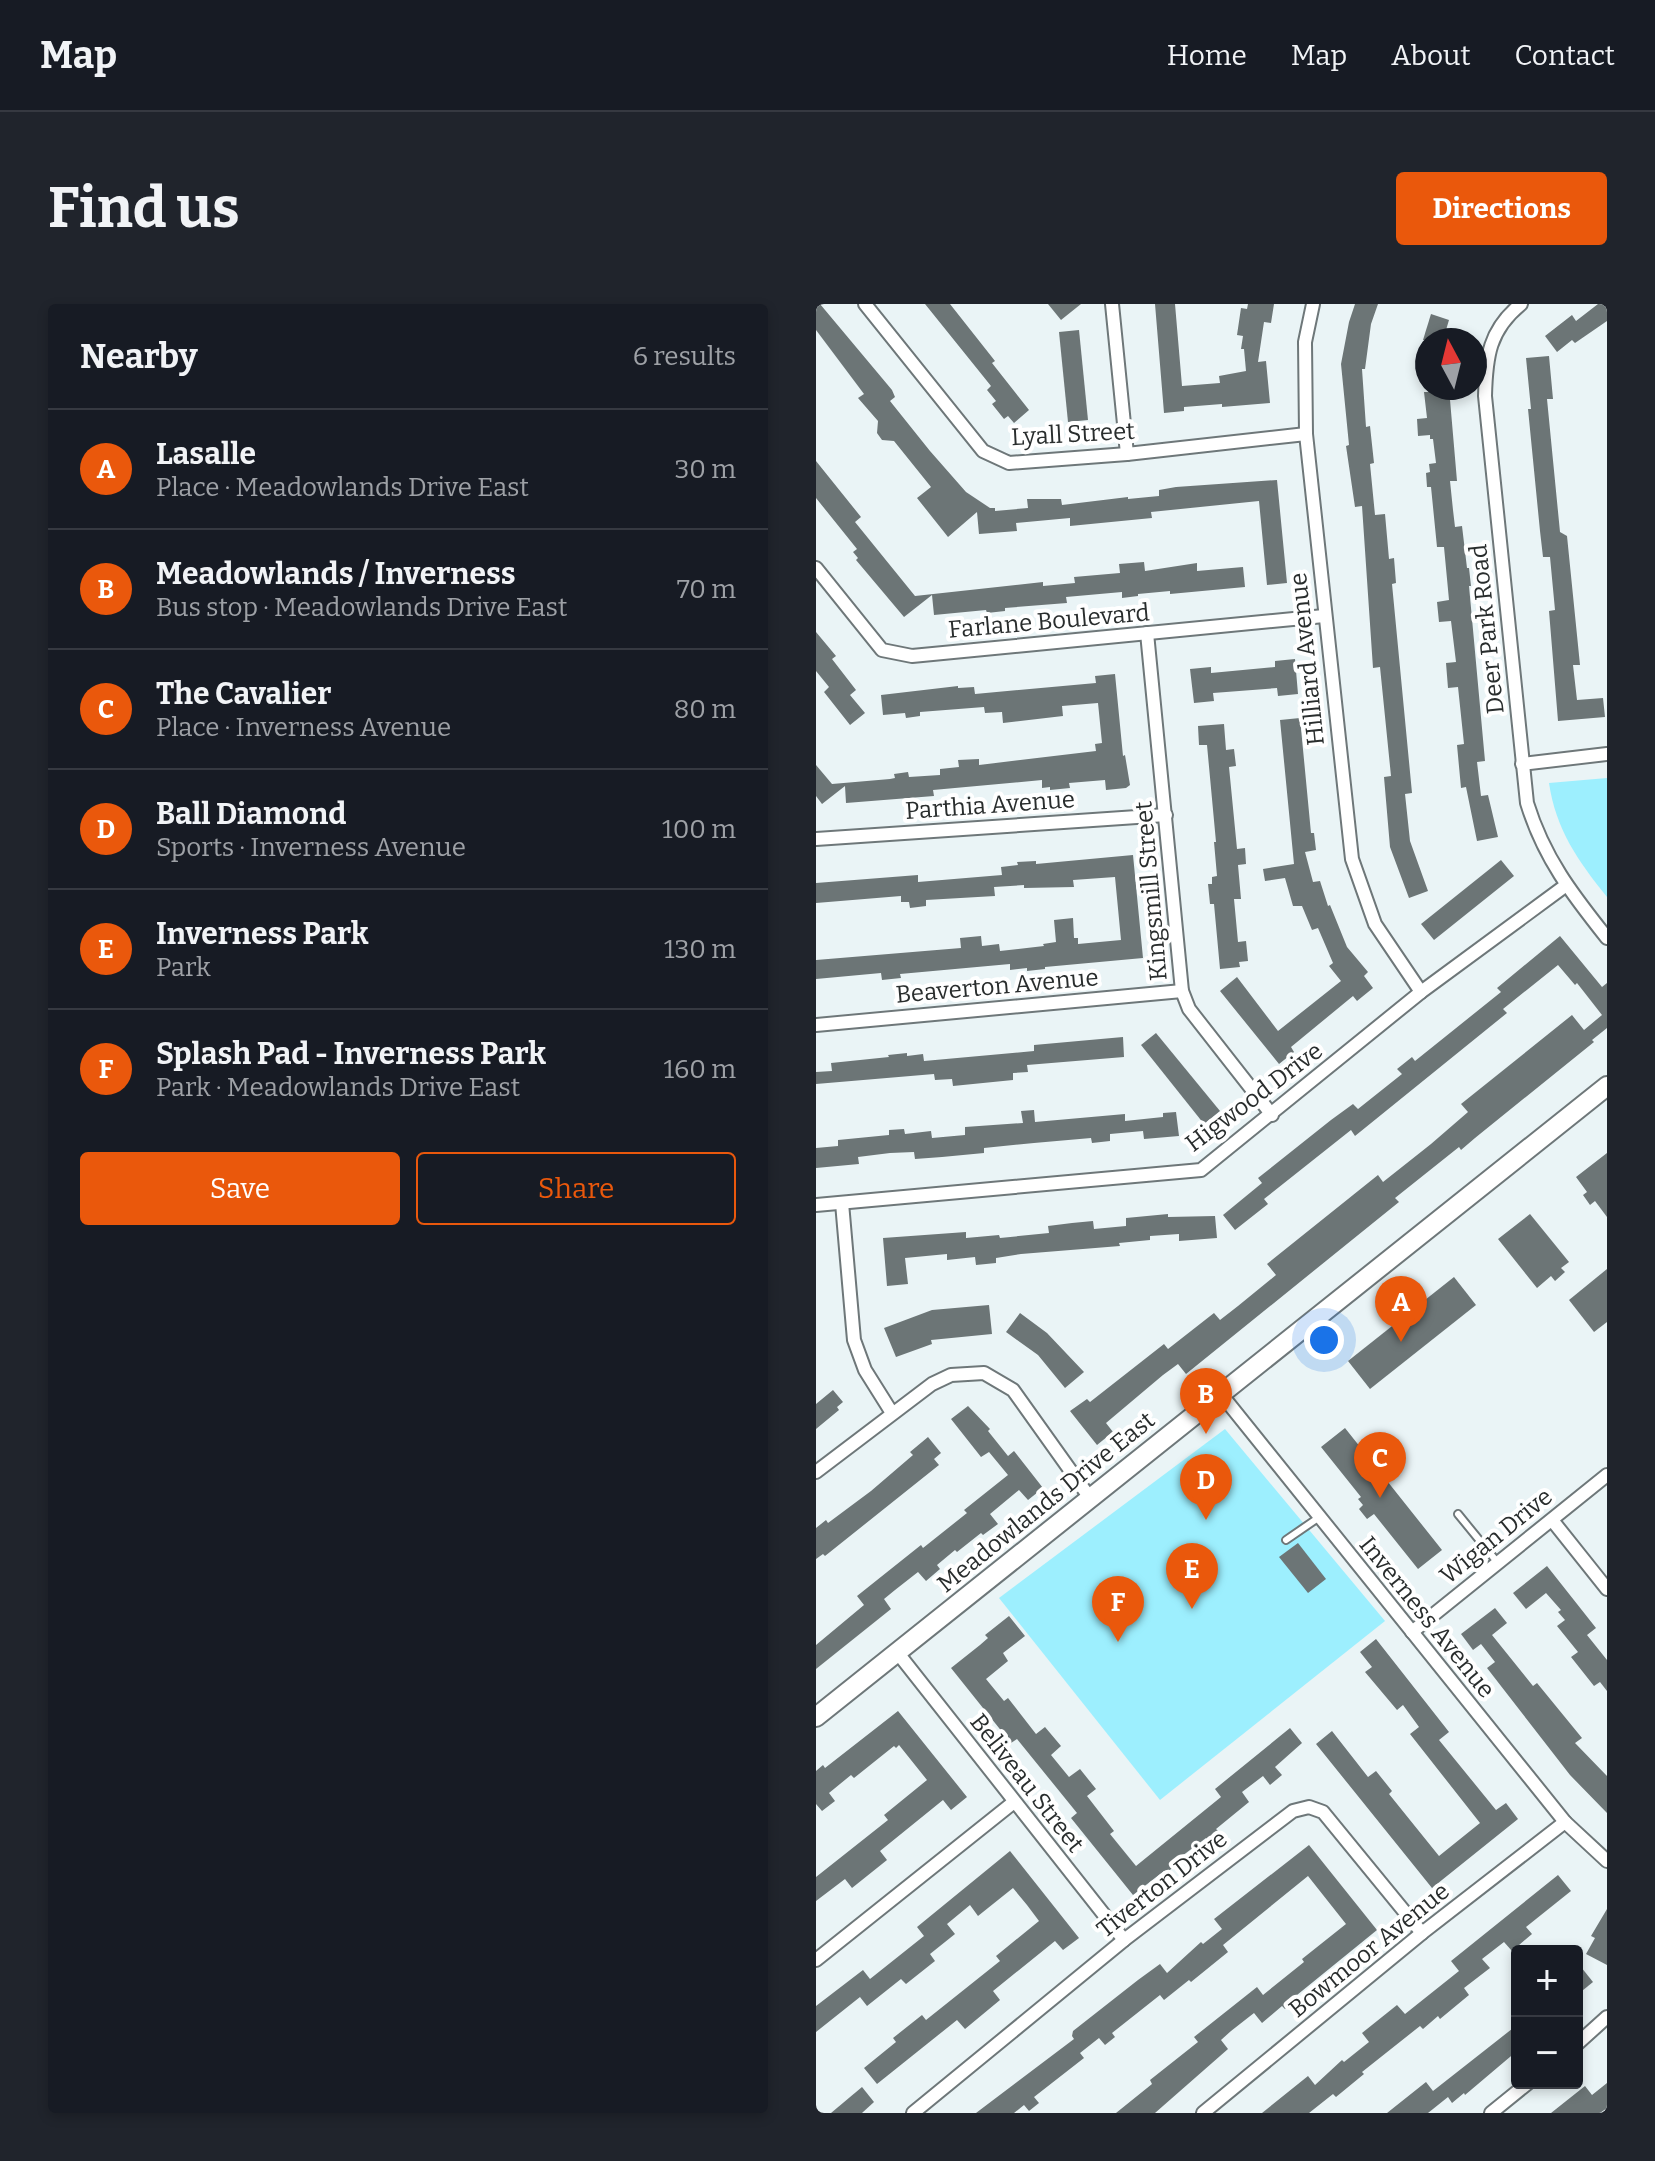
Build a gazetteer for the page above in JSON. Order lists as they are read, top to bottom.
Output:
{
  "streets": {
    "main road": ["Meadowlands Drive East"],
    "street": [
      "Lyall Street",
      "Farlane Boulevard",
      "Deer Park Road",
      "Hilliard Avenue",
      "Parthia Avenue",
      "Kingsmill Street",
      "Beaverton Avenue",
      "Higwood Drive",
      "Wigan Drive",
      "Inverness Avenue",
      "Beliveau Street",
      "Tiverton Drive",
      "Bowmoor Avenue"
    ]
  },
  "crossings": [
    ["Lyall Street", "Hilliard Avenue"],
    ["Farlane Boulevard", "Hilliard Avenue"],
    ["Farlane Boulevard", "Kingsmill Street"],
    ["Deer Park Road", "Higwood Drive"],
    ["Hilliard Avenue", "Higwood Drive"],
    ["Parthia Avenue", "Kingsmill Street"],
    ["Kingsmill Street", "Beaverton Avenue"],
    ["Kingsmill Street", "Higwood Drive"],
    ["Meadowlands Drive East", "Inverness Avenue"],
    ["Meadowlands Drive East", "Beliveau Street"],
    ["Wigan Drive", "Inverness Avenue"],
    ["Inverness Avenue", "Bowmoor Avenue"],
    ["Beliveau Street", "Tiverton Drive"],
    ["Tiverton Drive", "Bowmoor Avenue"]
  ],
  "north": "top",
  "page": {
    "header": "Map",
    "nav": [
      "Home",
      "Map",
      "About",
      "Contact"
    ],
    "buttons": [
      "Directions",
      ["Save", "Share"]
    ],
    "title": "Find us",
    "heading": ["Nearby", "6 results"],
    "list": [
      {
        "mark": "A",
        "name": "Lasalle",
        "note": "Place · Meadowlands Drive East",
        "value": "30 m"
      },
      {
        "mark": "B",
        "name": "Meadowlands / Inverness",
        "note": "Bus stop · Meadowlands Drive East",
        "value": "70 m"
      },
      {
        "mark": "C",
        "name": "The Cavalier",
        "note": "Place · Inverness Avenue",
        "value": "80 m"
      },
      {
        "mark": "D",
        "name": "Ball Diamond",
        "note": "Sports · Inverness Avenue",
        "value": "100 m"
      },
      {
        "mark": "E",
        "name": "Inverness Park",
        "note": "Park",
        "value": "130 m"
      },
      {
        "mark": "F",
        "name": "Splash Pad - Inverness Park",
        "note": "Park · Meadowlands Drive East",
        "value": "160 m"
      }
    ],
    "pins": [
      "A",
      "B",
      "C",
      "D",
      "E",
      "F"
    ],
    "map_buttons": ["+", "−"]
  }
}
